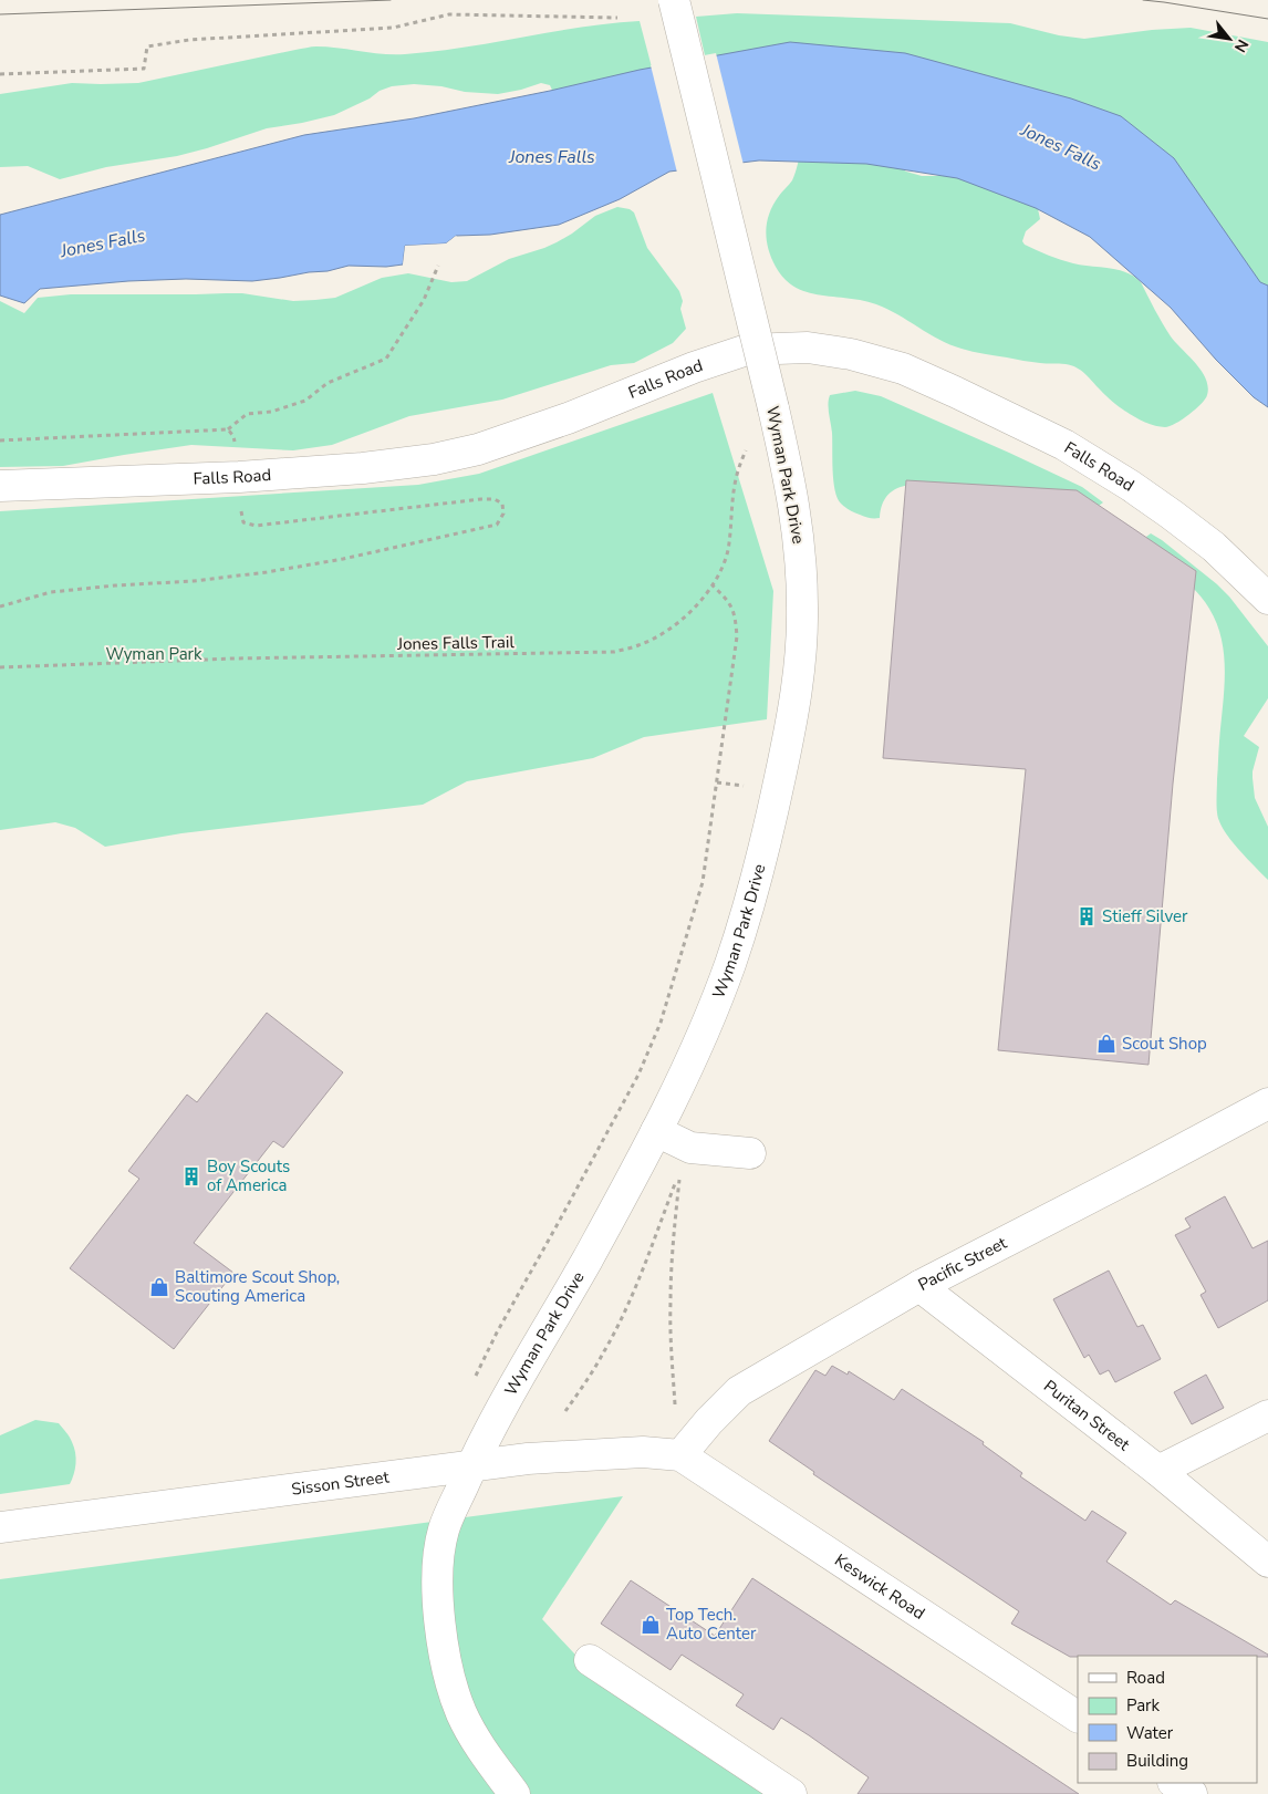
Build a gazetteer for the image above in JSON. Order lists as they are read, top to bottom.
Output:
{
  "streets": {
    "street": [
      "Falls Road",
      "Wyman Park Drive",
      "Pacific Street",
      "Puritan Street",
      "Sisson Street",
      "Keswick Road"
    ],
    "path": ["Jones Falls Trail"]
  },
  "crossings": [
    ["Wyman Park Drive", "Sisson Street"],
    ["Pacific Street", "Puritan Street"],
    ["Pacific Street", "Sisson Street"],
    ["Pacific Street", "Keswick Road"],
    ["Sisson Street", "Keswick Road"]
  ],
  "water": ["Jones Falls"],
  "parks": ["Wyman Park"],
  "places": {
    "building": ["Stieff Silver", "Boy Scouts of America"],
    "shop": ["Scout Shop", "Baltimore Scout Shop, Scouting America", "Top Tech. Auto Center"]
  },
  "legend": [
    "Road",
    "Park",
    "Water",
    "Building"
  ],
  "north": "bottom right"
}
